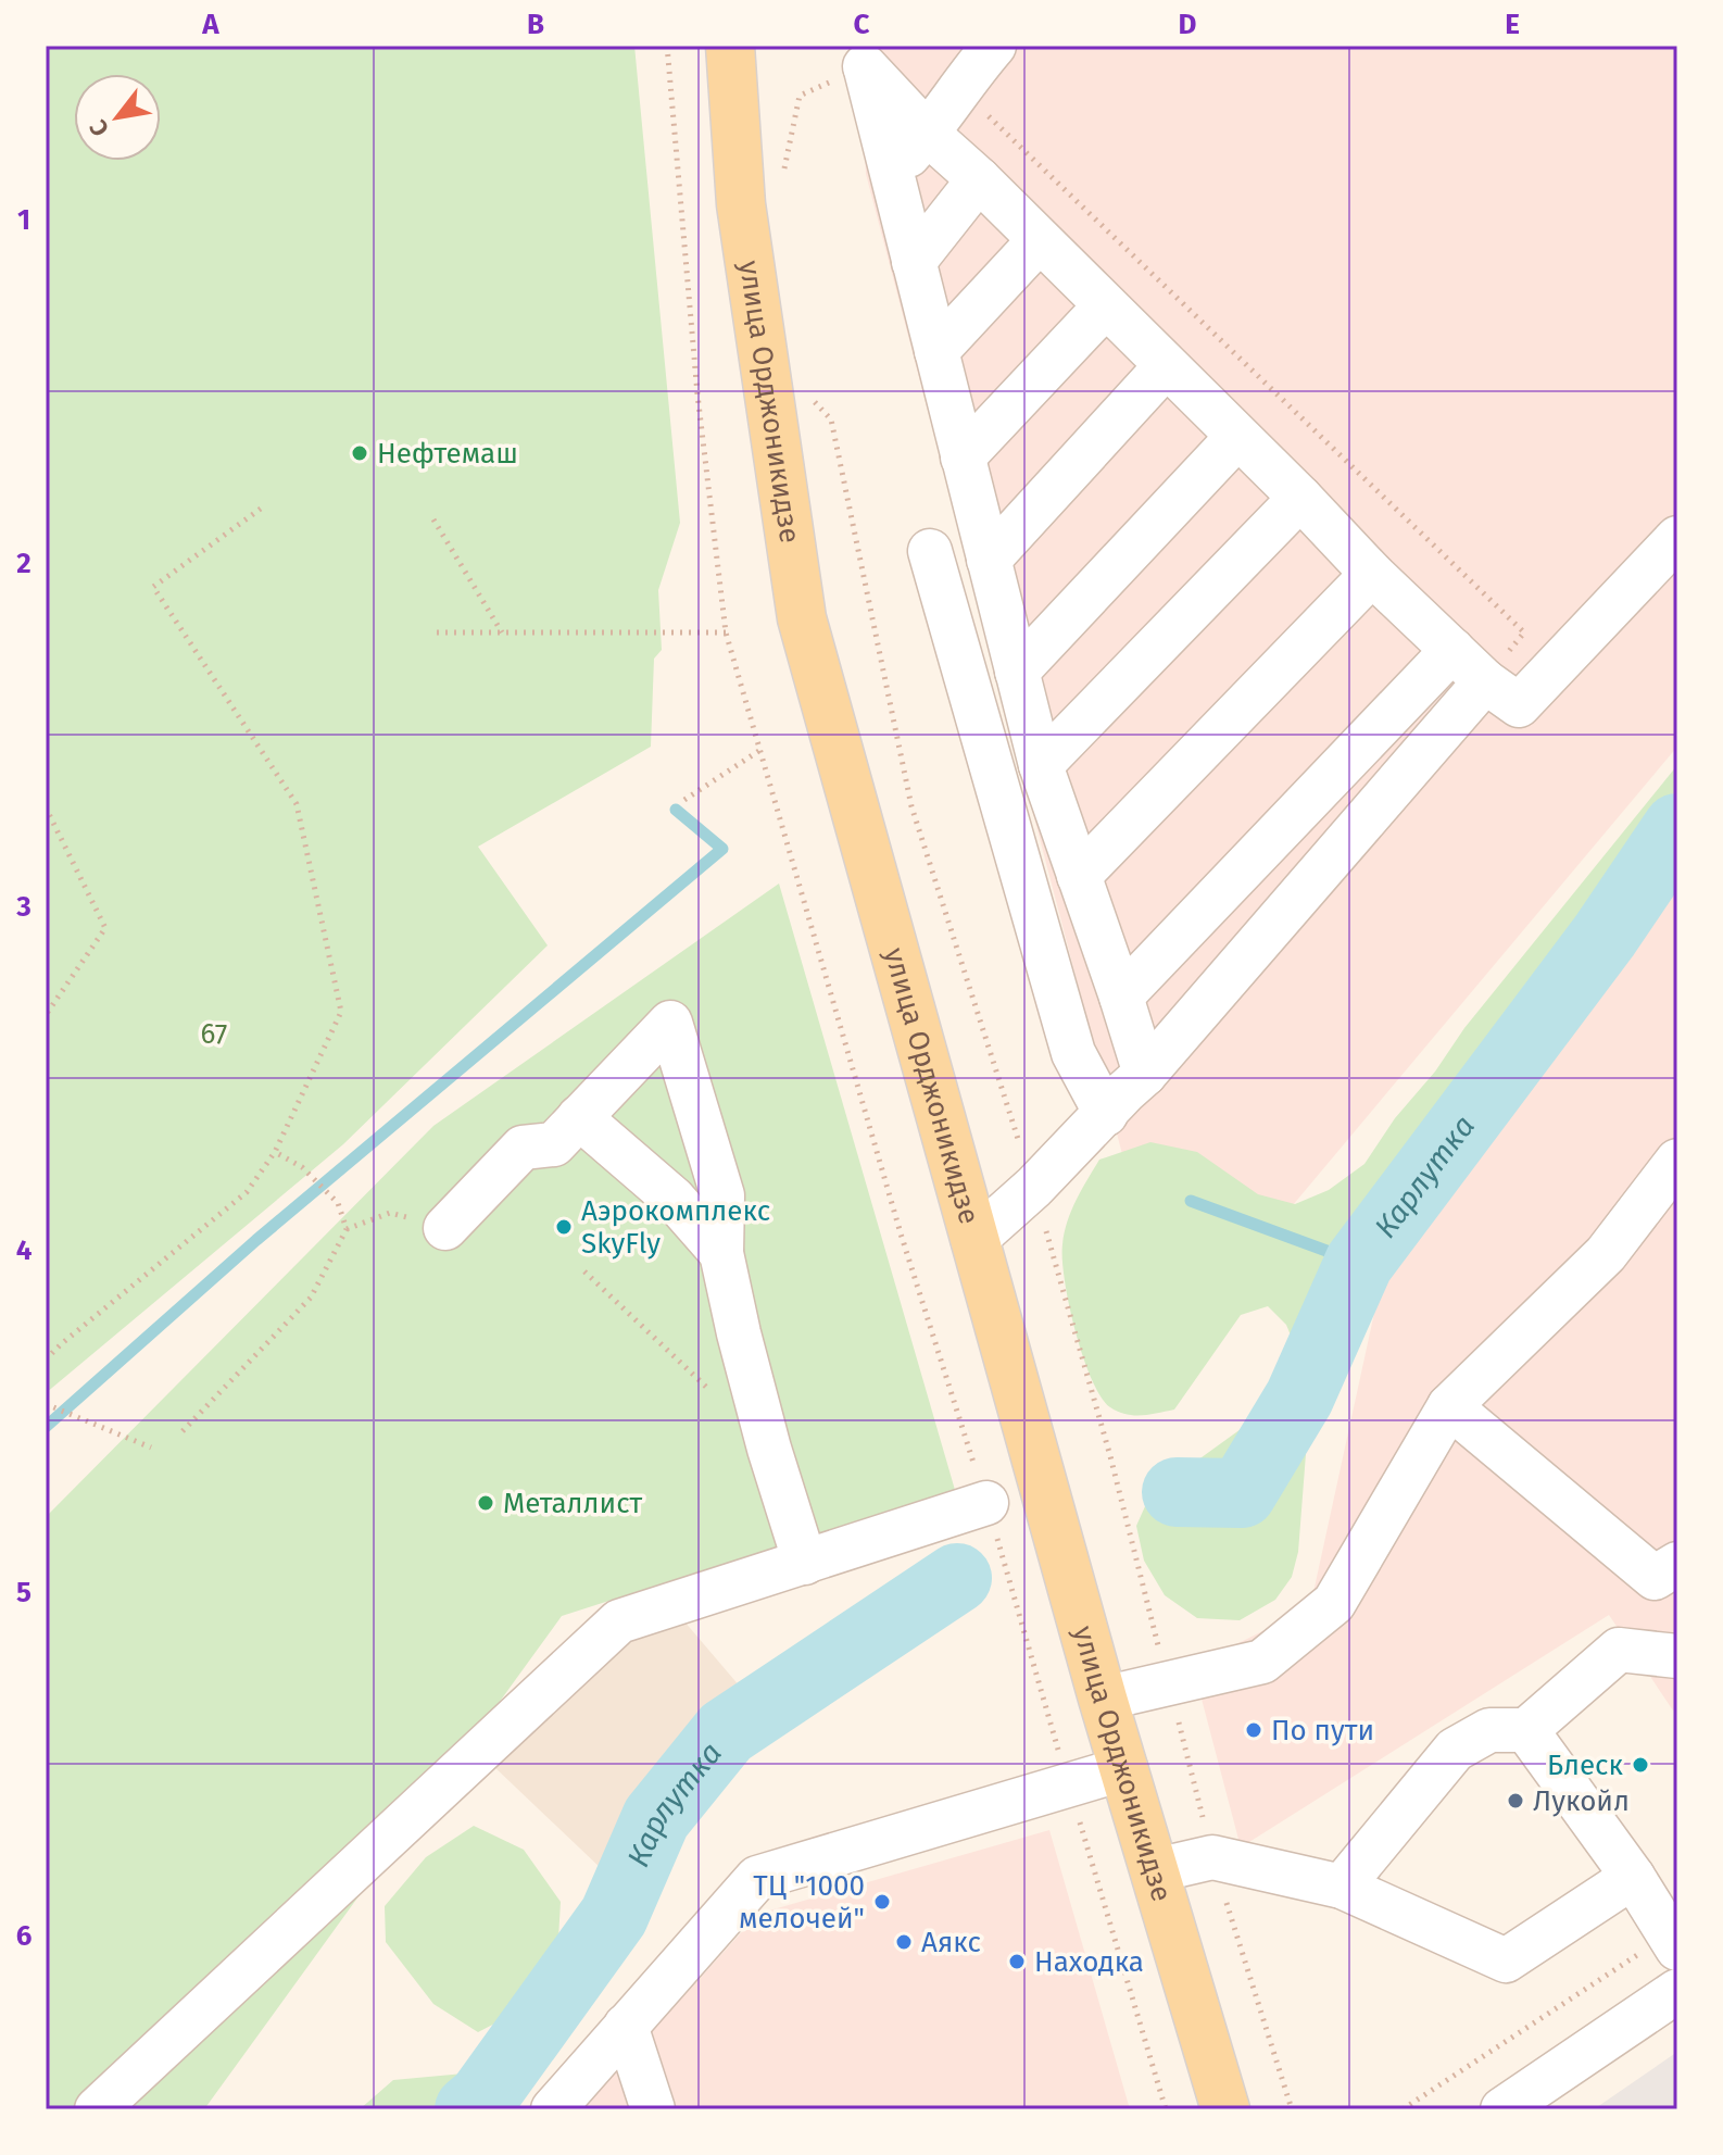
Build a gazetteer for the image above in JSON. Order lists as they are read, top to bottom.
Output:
{
  "streets": {
    "main road": ["улица Орджоникидзе"]
  },
  "water": ["Карлутка"],
  "parks": ["67"],
  "places": [
    "Нефтемаш",
    "Аэрокомплекс SkyFly",
    "Металлист",
    "По пути",
    "Блеск",
    "Лукойл",
    "ТЦ \"1000 мелочей\"",
    "Аякс",
    "Находка"
  ],
  "north": "bottom left",
  "grid": {
    "columns": [
      "A",
      "B",
      "C",
      "D",
      "E"
    ],
    "rows": [
      "1",
      "2",
      "3",
      "4",
      "5",
      "6"
    ]
  }
}
